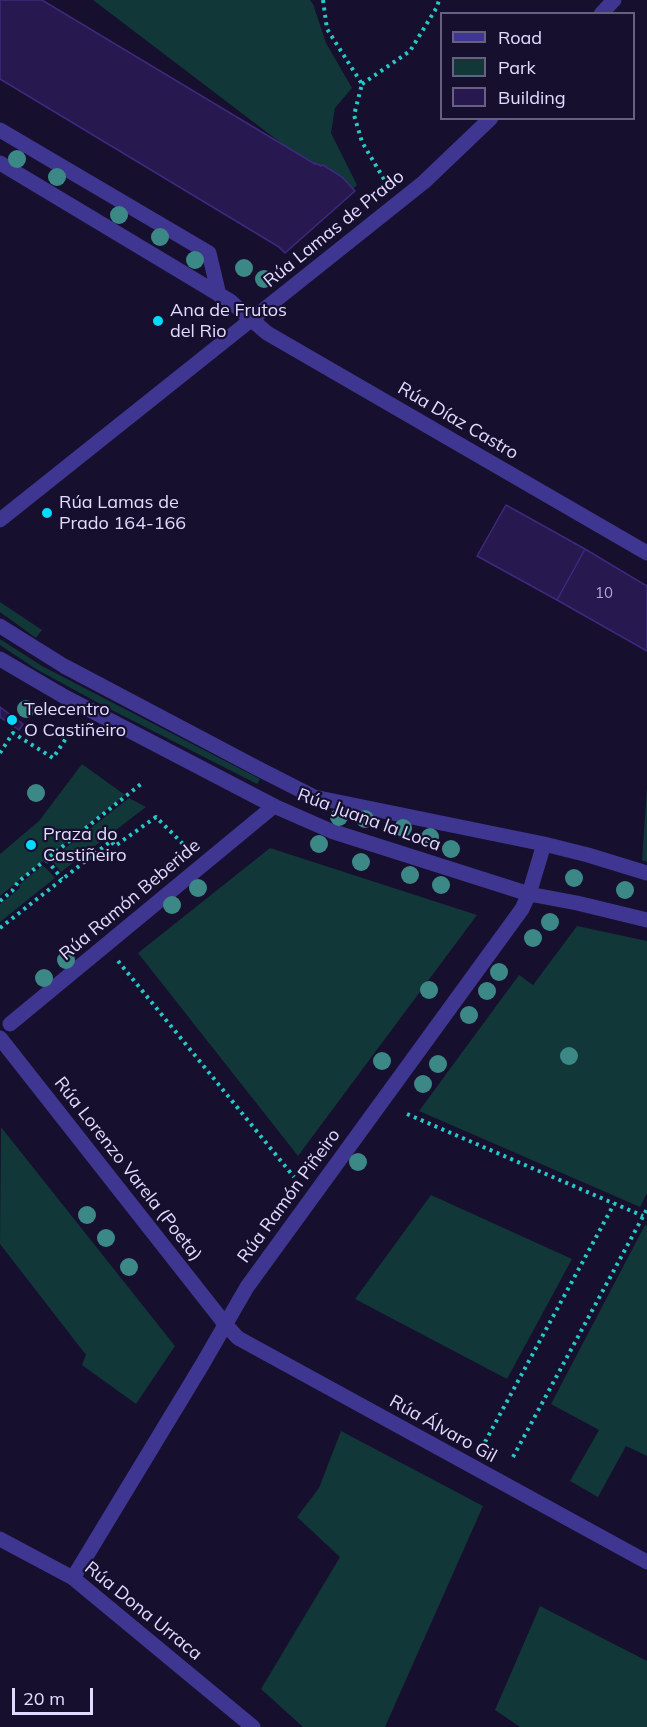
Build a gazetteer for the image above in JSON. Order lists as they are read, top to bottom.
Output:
{
  "streets": {
    "street": [
      "Rúa Lamas de Prado",
      "Rúa Díaz Castro",
      "Rúa Juana la Loca",
      "Rúa Ramón Beberide",
      "Rúa Lorenzo Varela (Poeta)",
      "Rúa Ramón Piñeiro",
      "Rúa Álvaro Gil",
      "Rúa Dona Urraca"
    ]
  },
  "crossings": [
    ["Rúa Lamas de Prado", "Rúa Díaz Castro"],
    ["Rúa Juana la Loca", "Rúa Ramón Beberide"],
    ["Rúa Juana la Loca", "Rúa Ramón Piñeiro"],
    ["Rúa Lorenzo Varela (Poeta)", "Rúa Ramón Piñeiro"],
    ["Rúa Lorenzo Varela (Poeta)", "Rúa Álvaro Gil"],
    ["Rúa Ramón Piñeiro", "Rúa Álvaro Gil"],
    ["Rúa Ramón Piñeiro", "Rúa Dona Urraca"]
  ],
  "places": [
    "Ana de Frutos del Rio",
    "Rúa Lamas de Prado 164-166",
    "Telecentro O Castiñeiro",
    "Praza do Castiñeiro"
  ],
  "house_numbers": ["10"],
  "legend": ["Road", "Park", "Building"],
  "scale_bar": "20 m"
}
